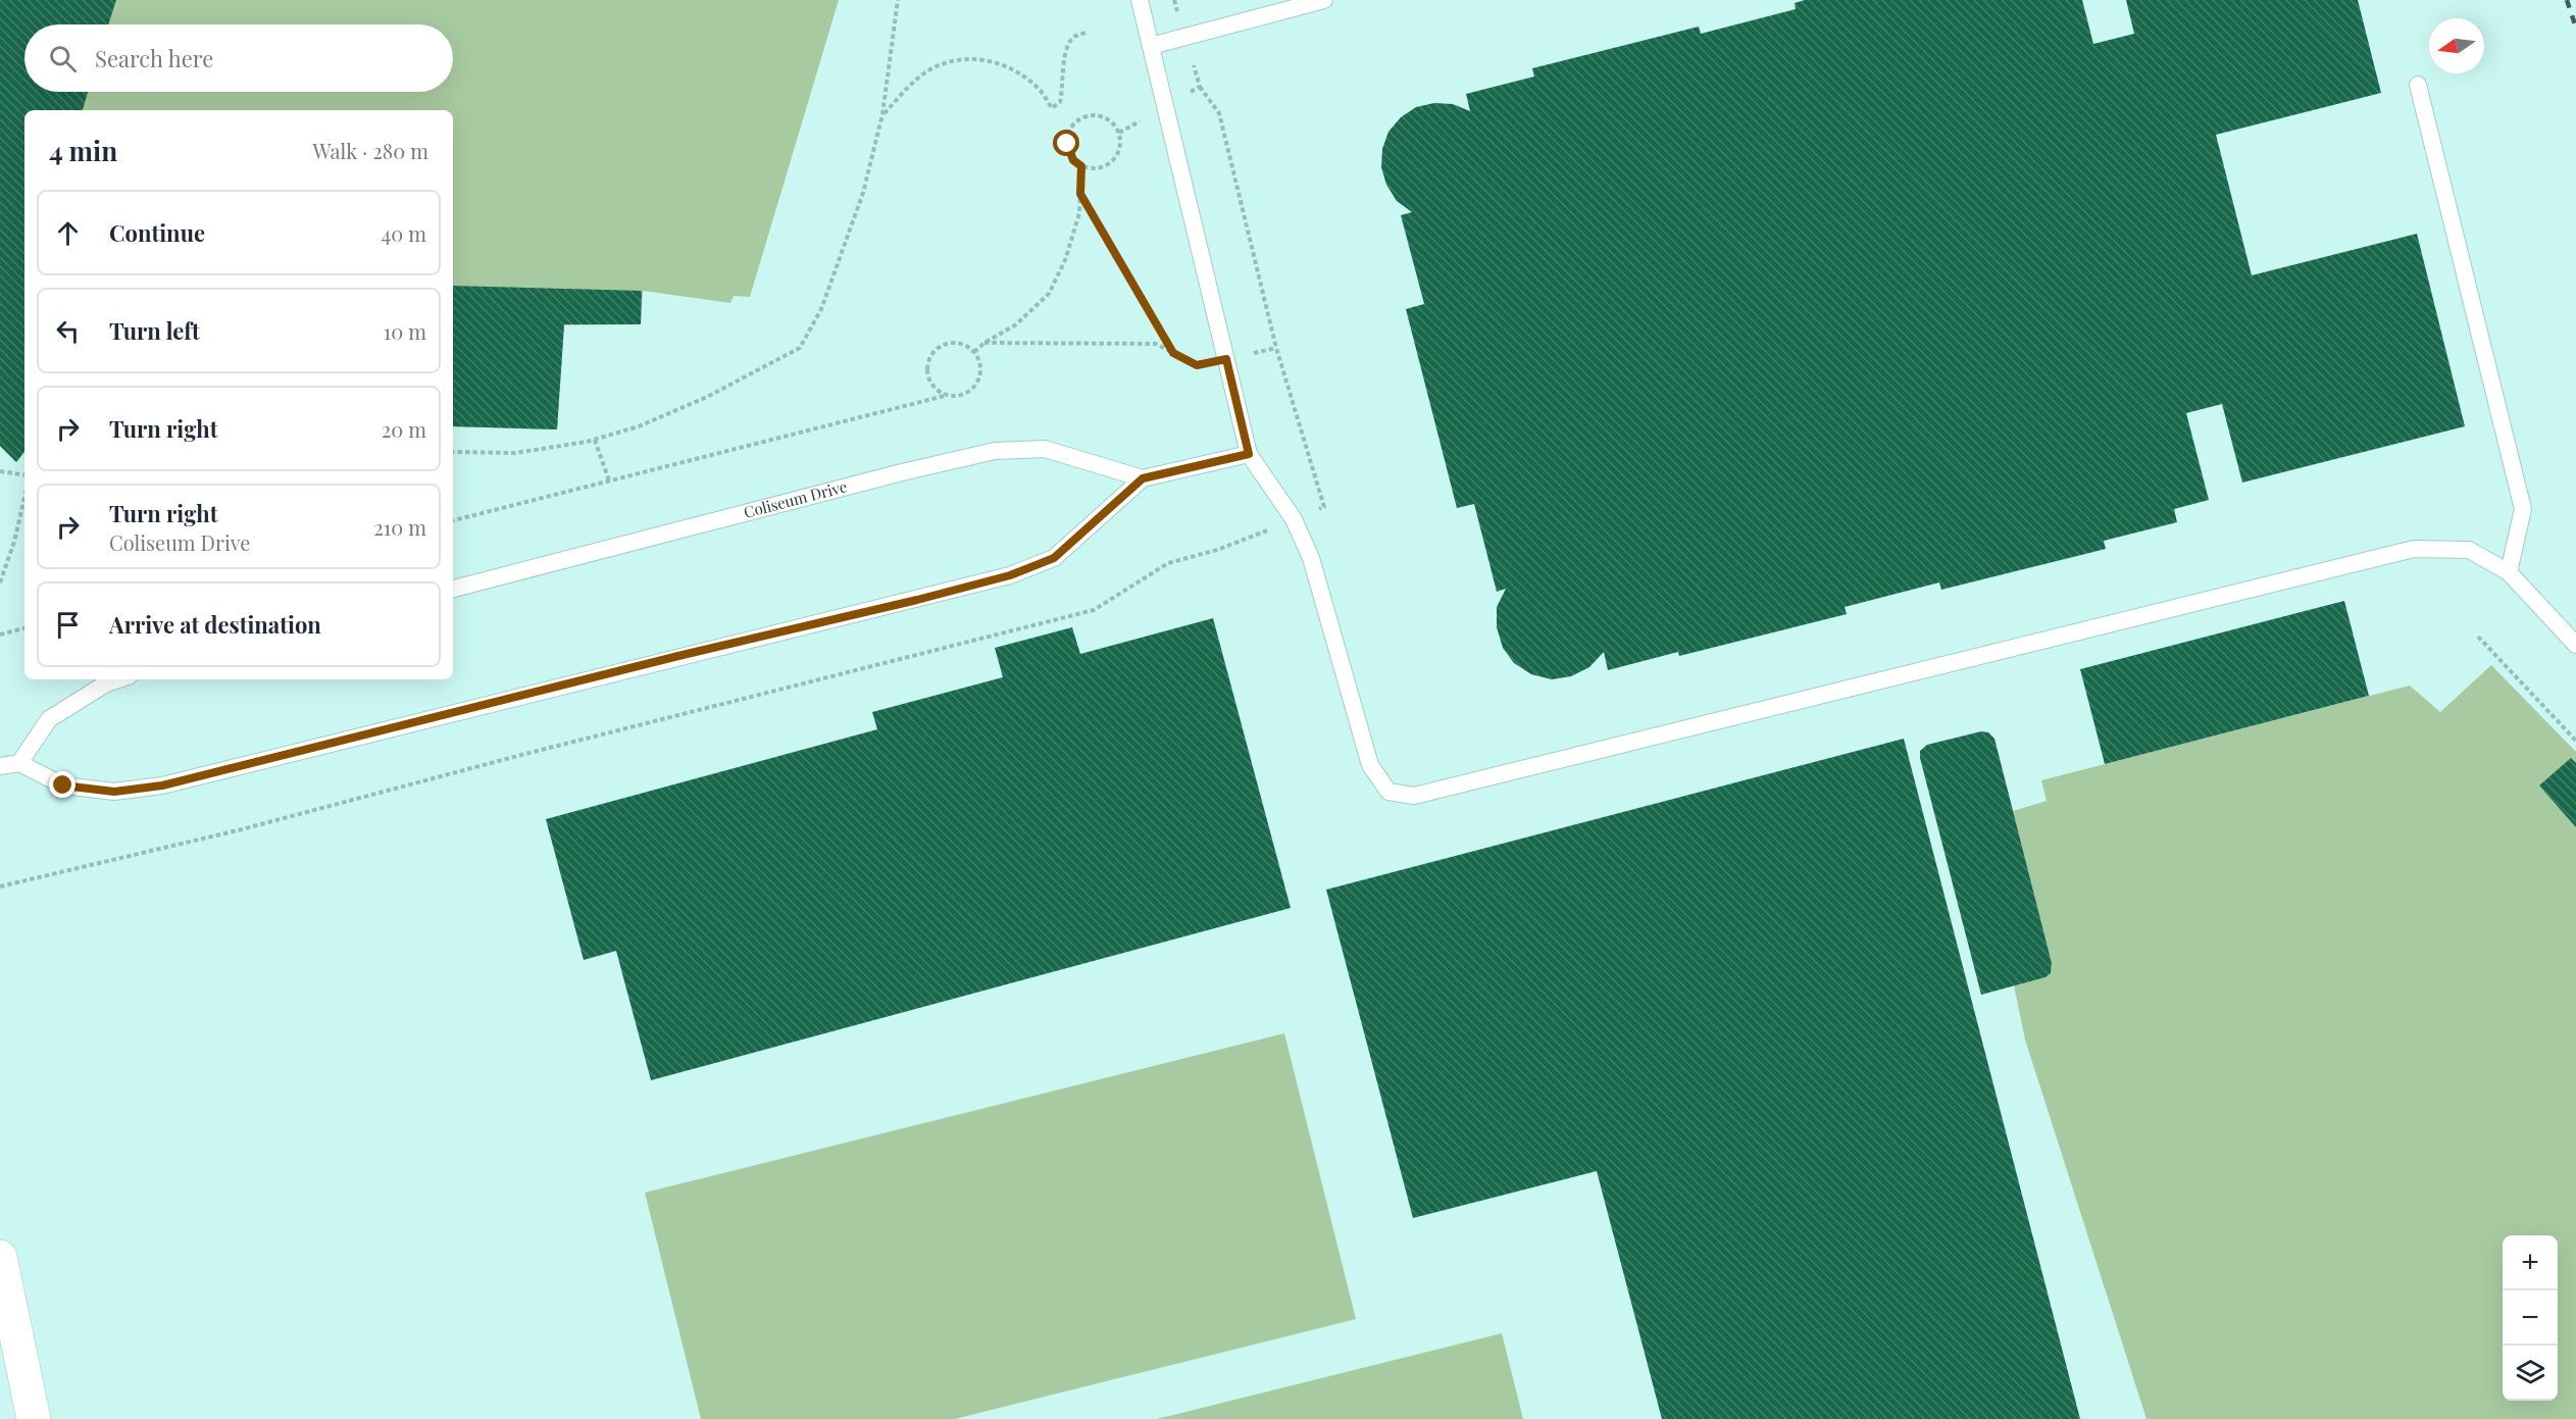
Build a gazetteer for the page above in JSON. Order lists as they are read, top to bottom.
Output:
{
  "streets": {
    "lane": ["Coliseum Drive"]
  },
  "north": "left",
  "page": {
    "search": "Search here",
    "heading": ["4 min", "Walk · 280 m"],
    "list": [
      ["Continue", "40 m"],
      ["Turn left", "10 m"],
      ["Turn right", "20 m"],
      ["Turn right", "Coliseum Drive", "210 m"],
      "Arrive at destination"
    ],
    "map_buttons": ["+", "−"]
  }
}
